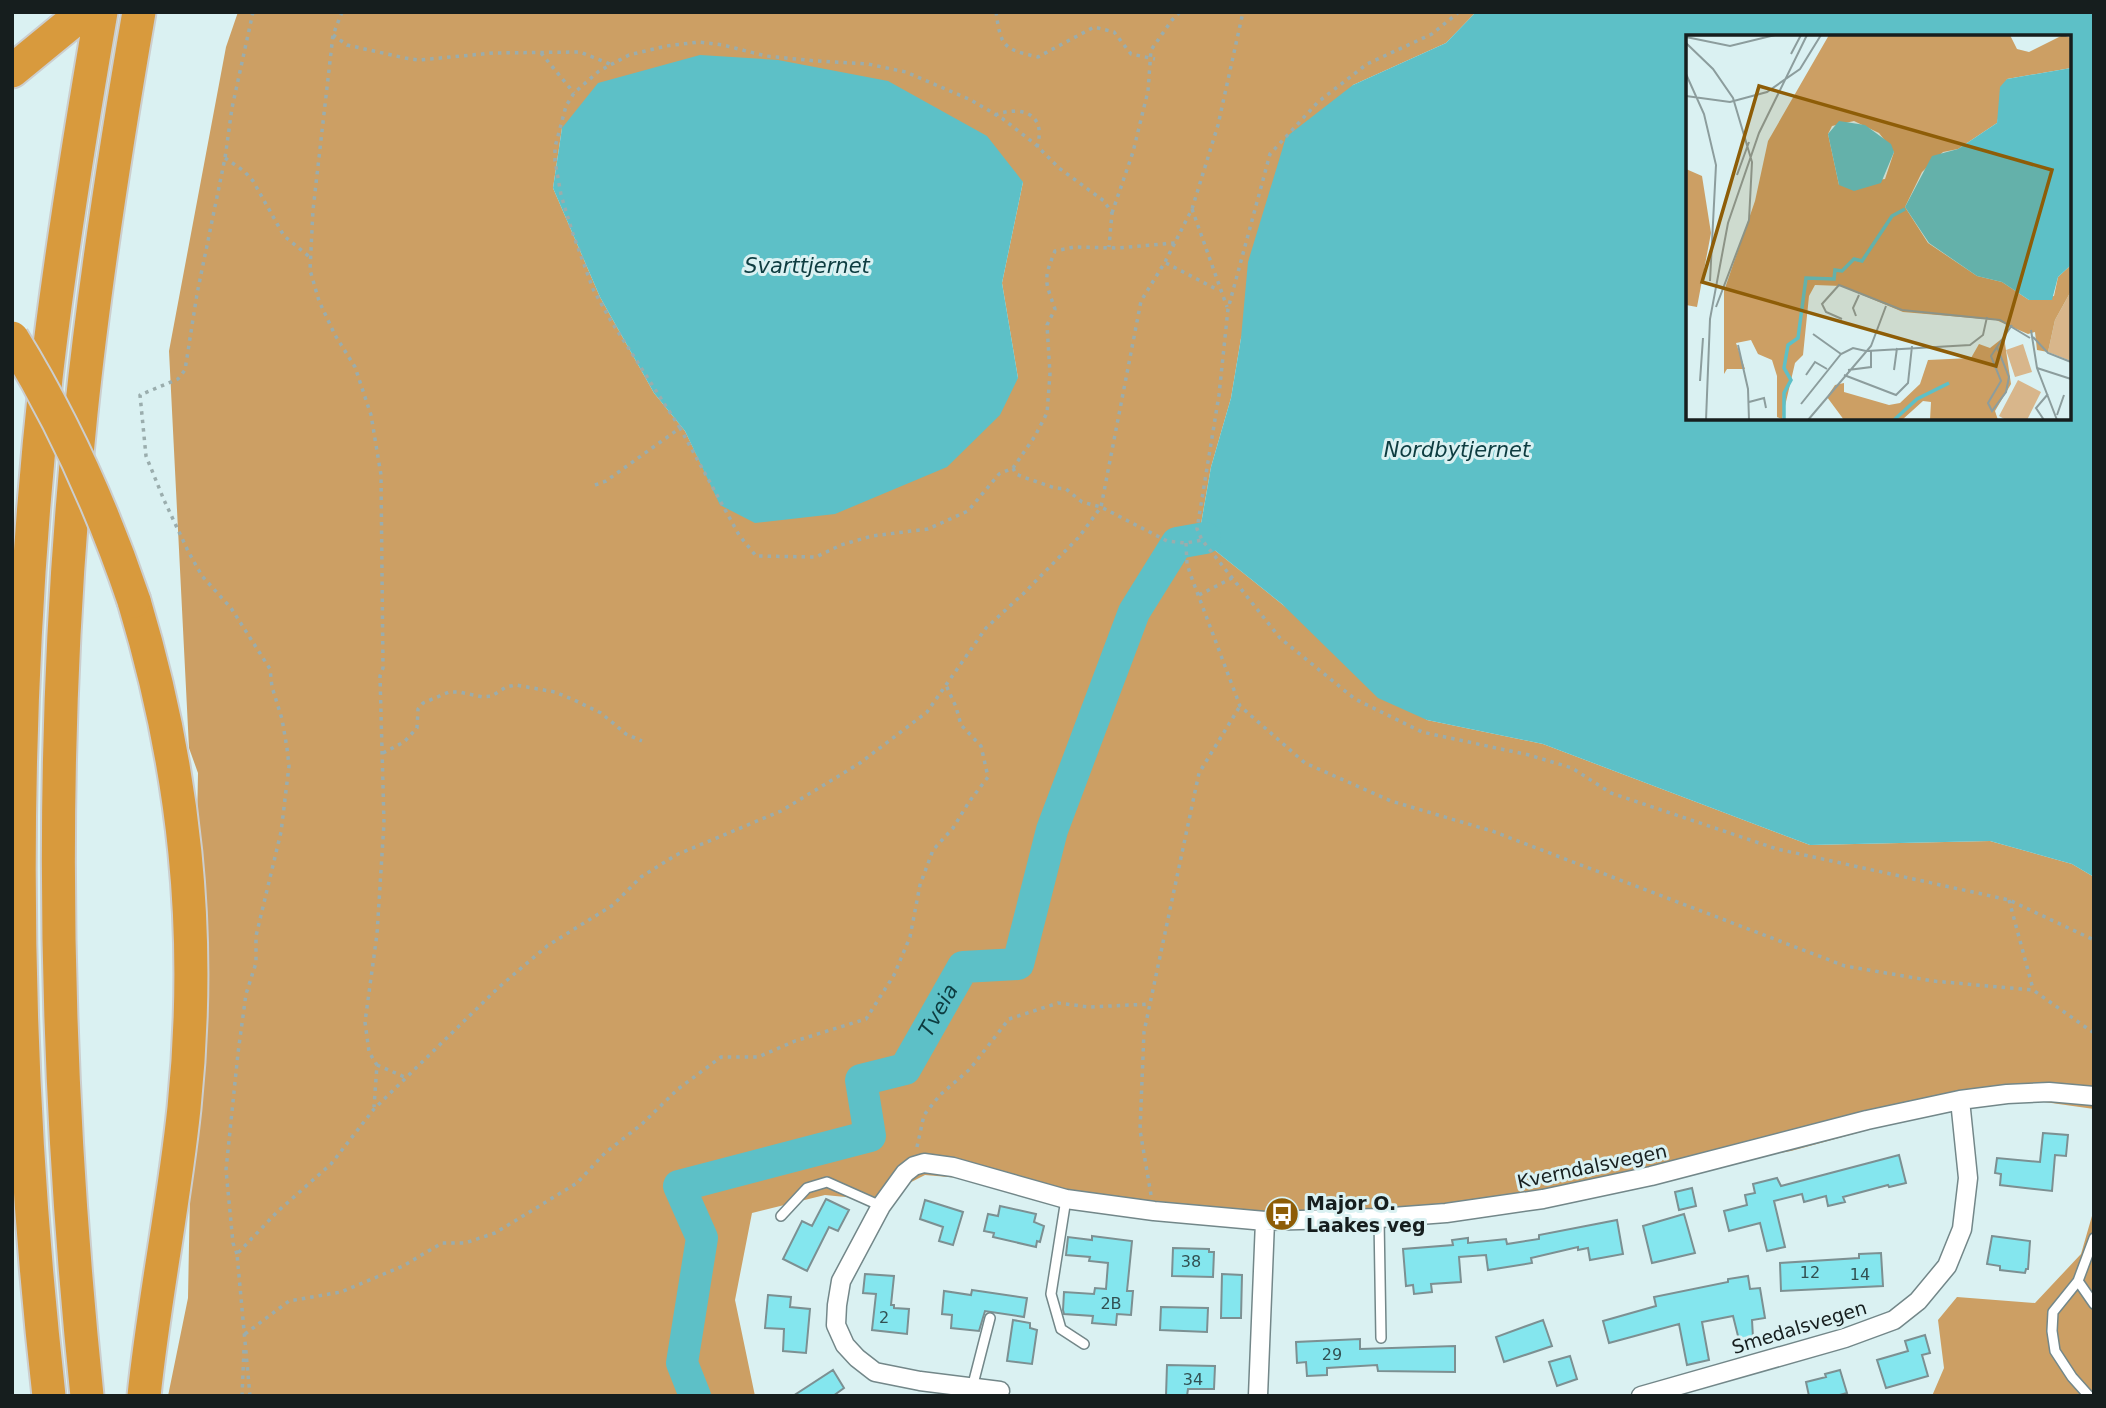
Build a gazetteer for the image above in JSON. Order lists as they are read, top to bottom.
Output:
{
  "streets": {
    "street": ["Kverndalsvegen", "Smedalsvegen"]
  },
  "crossings": [
    ["Kverndalsvegen", "Smedalsvegen"]
  ],
  "water": ["Svarttjernet", "Nordbytjernet", "Tveia"],
  "places": {
    "bus stop": ["Major O. Laakes veg"]
  },
  "house_numbers": [
    "38",
    "12",
    "14",
    "2B",
    "2",
    "29",
    "34"
  ]
}
